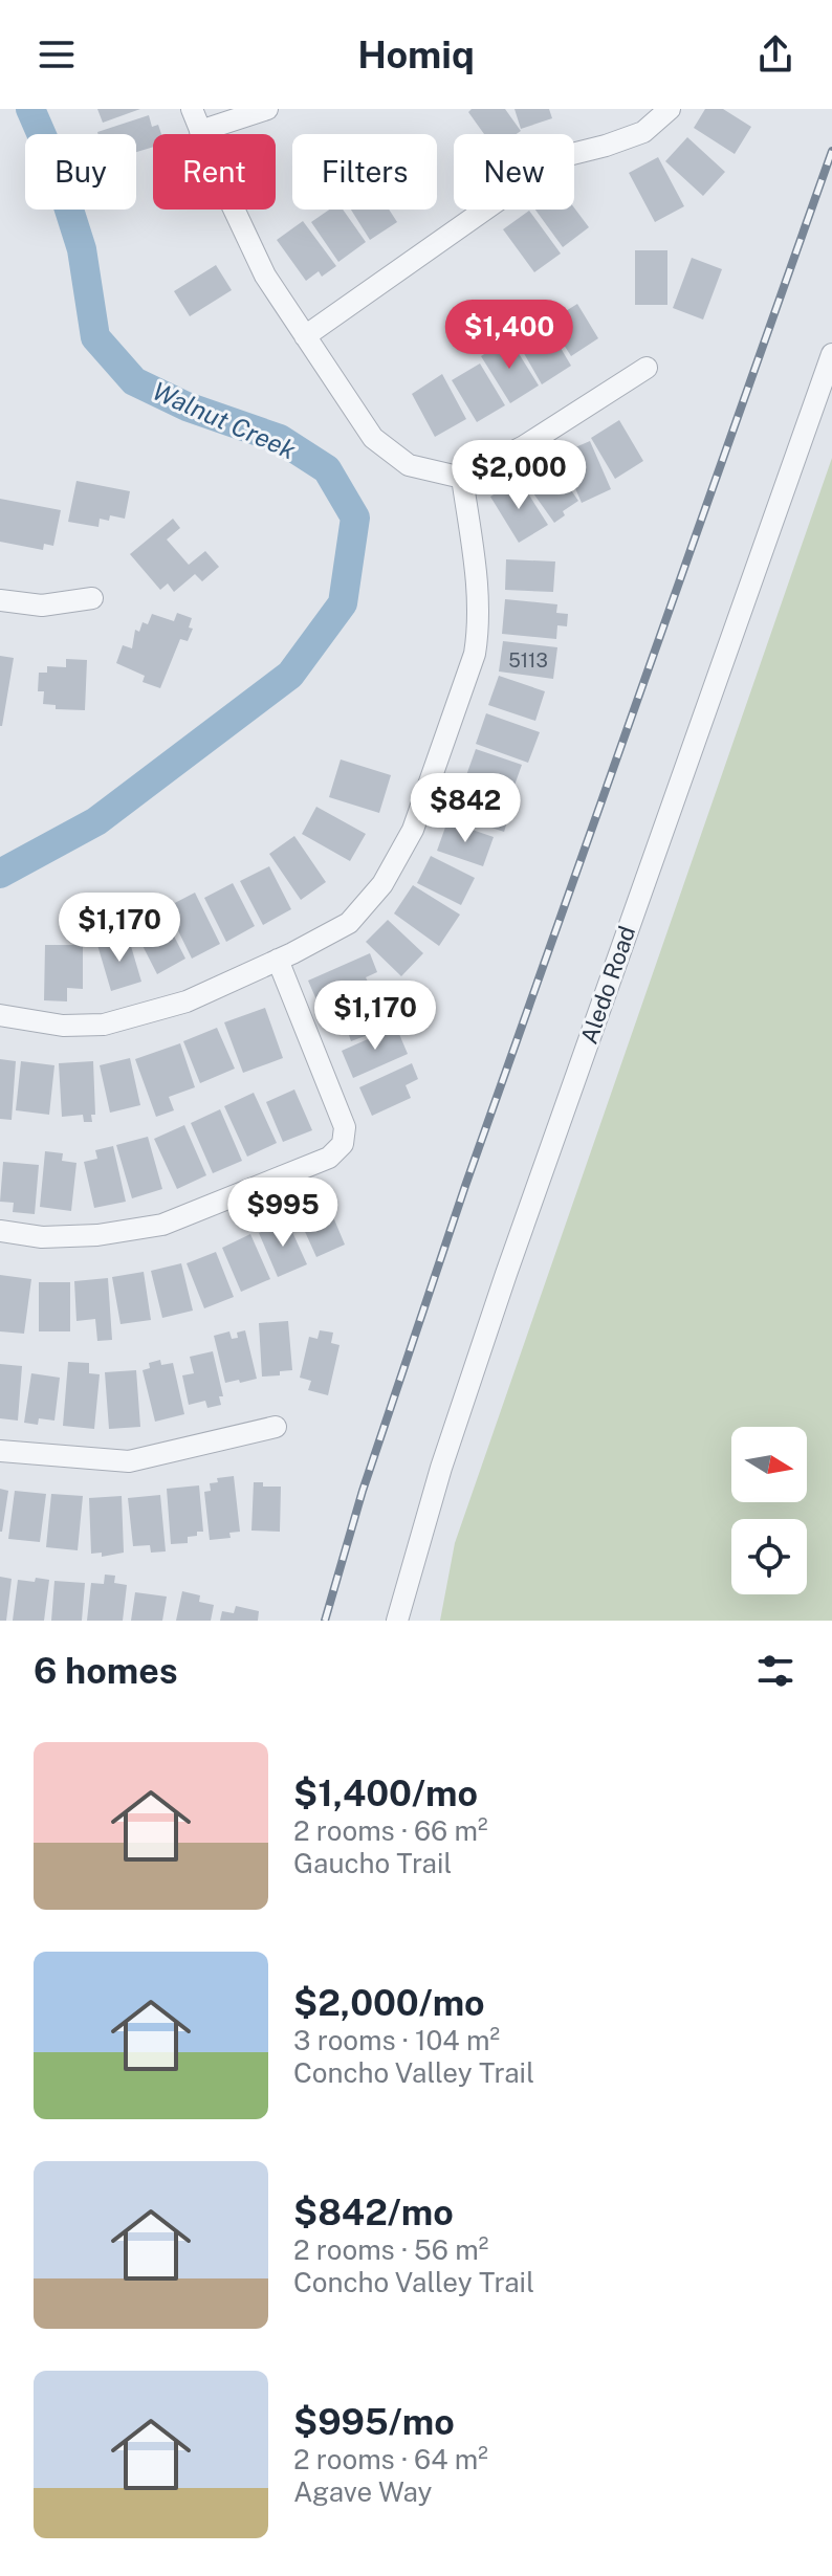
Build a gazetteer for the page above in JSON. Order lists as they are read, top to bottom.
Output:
{
  "streets": {
    "street": ["Aledo Road"]
  },
  "water": ["Walnut Creek"],
  "house_numbers": ["5113"],
  "north": "right",
  "page": {
    "header": "Homiq",
    "chip": [
      "Buy",
      "Rent",
      "Filters",
      "New"
    ],
    "price": [
      "$1,400",
      "$2,000",
      "$842",
      "$1,170",
      "$1,170",
      "$995"
    ],
    "heading": "6 homes",
    "list": [
      {
        "name": "$1,400/mo",
        "note": "2 rooms · 66 m² · Gaucho Trail"
      },
      {
        "name": "$2,000/mo",
        "note": "3 rooms · 104 m² · Concho Valley Trail"
      },
      {
        "name": "$842/mo",
        "note": "2 rooms · 56 m² · Concho Valley Trail"
      },
      {
        "name": "$995/mo",
        "note": "2 rooms · 64 m² · Agave Way"
      }
    ]
  }
}
